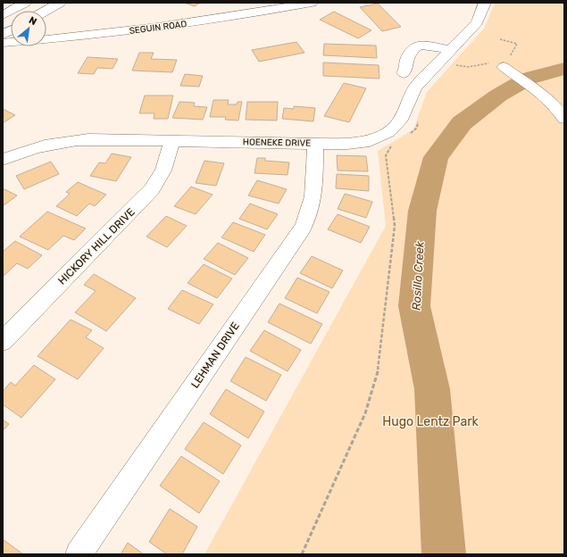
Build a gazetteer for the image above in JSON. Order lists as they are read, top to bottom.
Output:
{
  "streets": {
    "street": [
      "SEGUIN ROAD",
      "HOENEKE DRIVE",
      "HICKORY HILL DRIVE",
      "LEHMAN DRIVE"
    ]
  },
  "crossings": [
    ["HOENEKE DRIVE", "HICKORY HILL DRIVE"],
    ["HOENEKE DRIVE", "LEHMAN DRIVE"]
  ],
  "water": ["Rosillo Creek"],
  "parks": ["Hugo Lentz Park"],
  "north": "top right"
}
